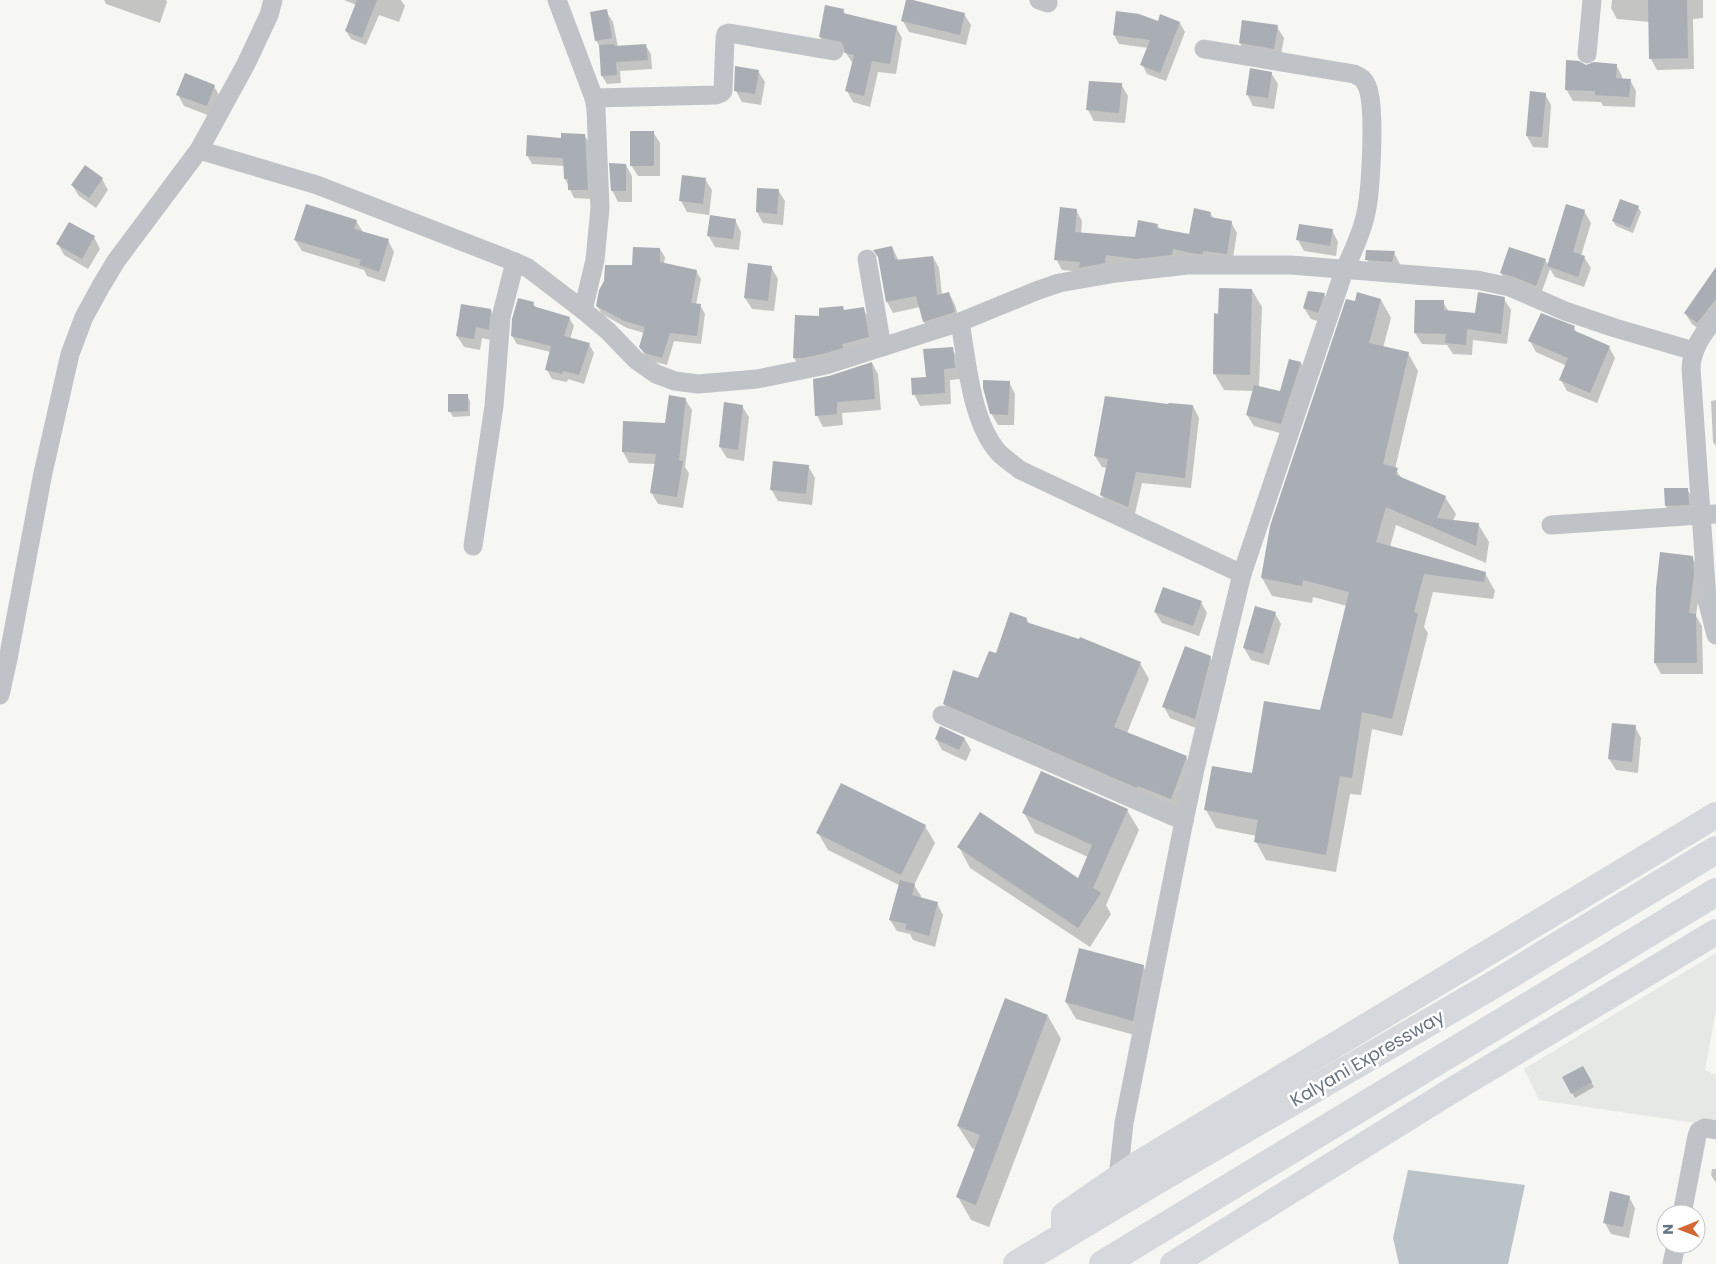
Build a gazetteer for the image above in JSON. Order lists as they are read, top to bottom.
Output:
{
  "streets": {
    "highway": ["Kalyani Expressway"]
  },
  "north": "left"
}
